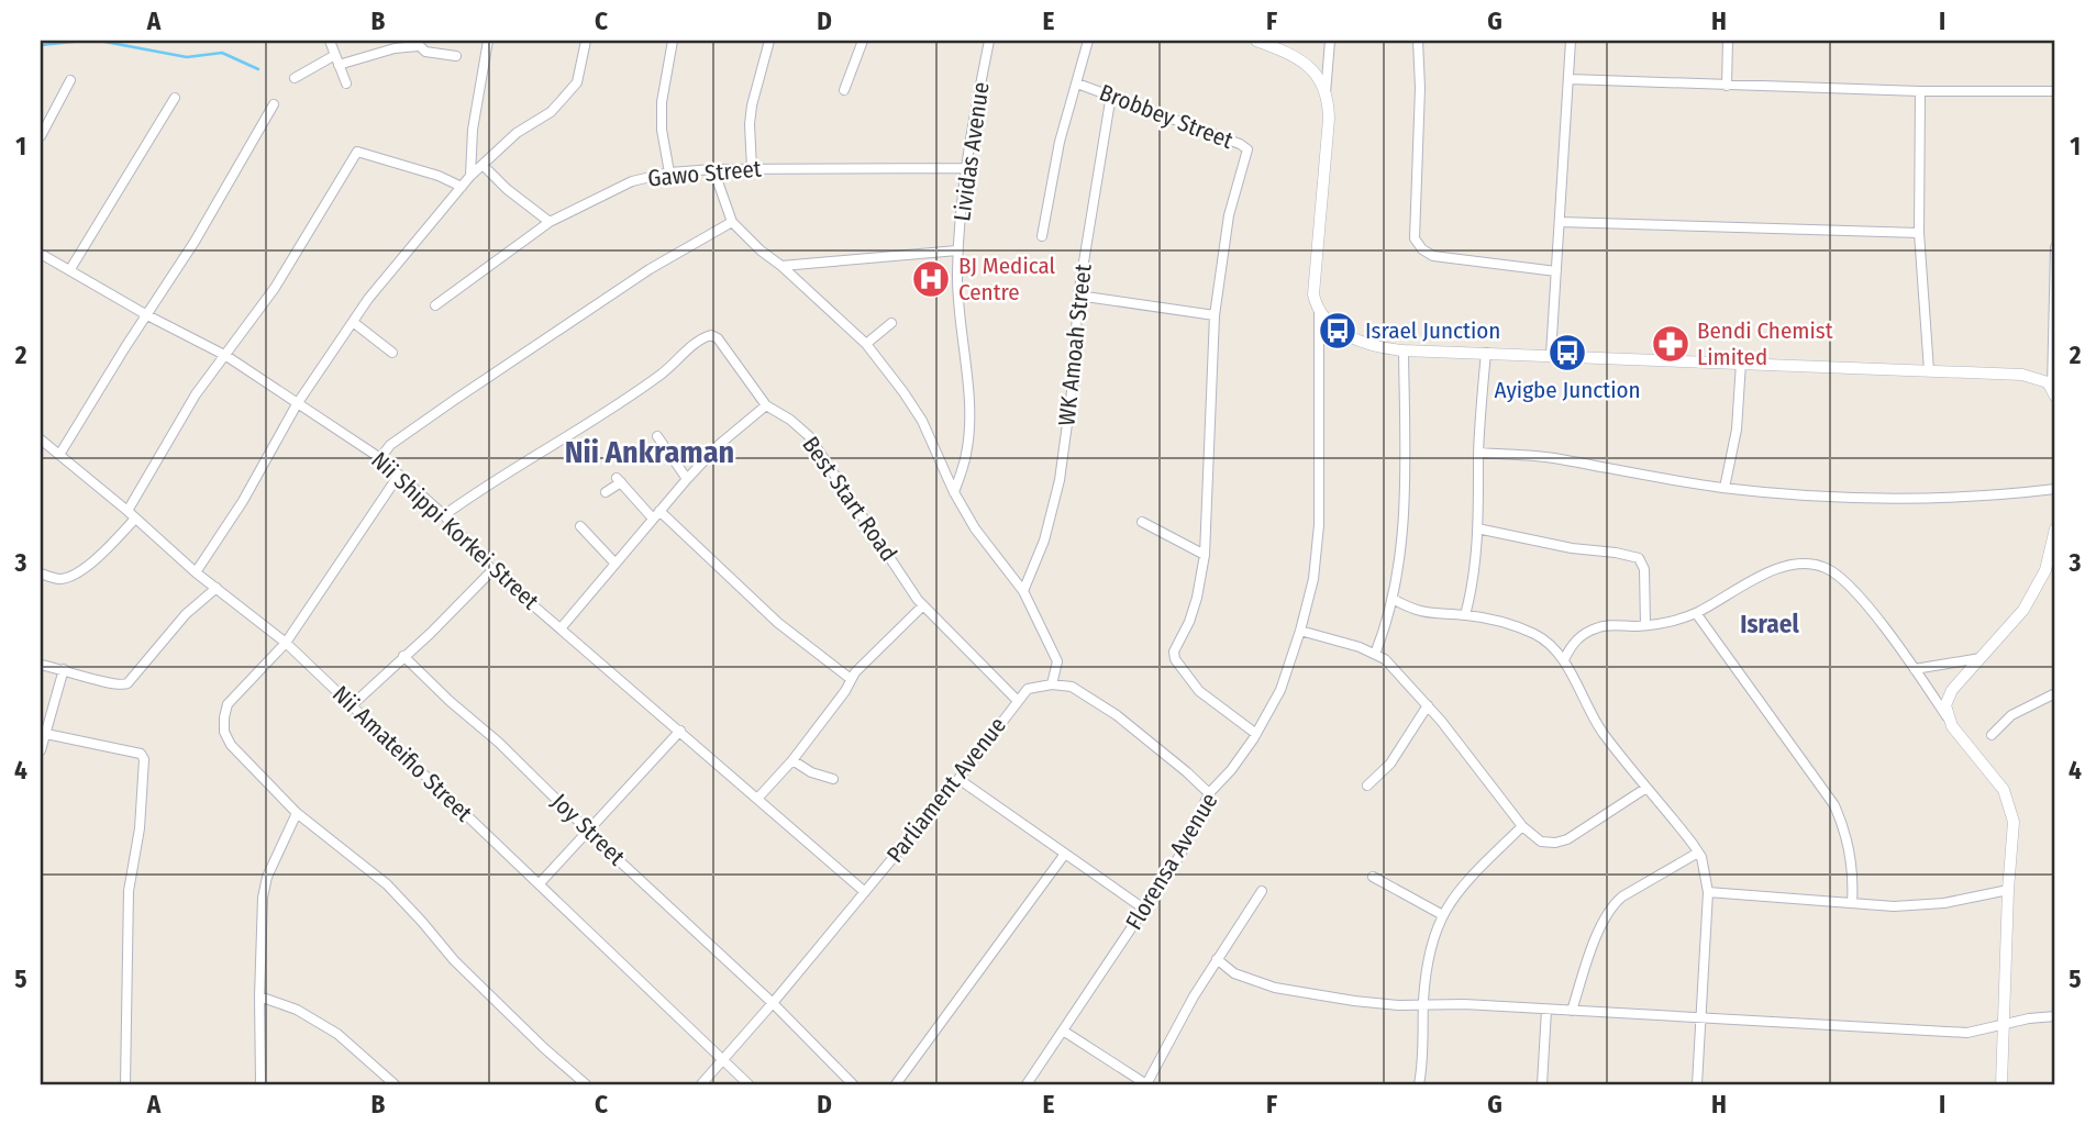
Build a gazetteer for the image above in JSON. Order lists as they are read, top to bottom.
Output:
{
  "streets": {
    "street": [
      "Brobbey Street",
      "Lividas Avenue",
      "Gawo Street",
      "WK Amoah Street",
      "Best Start Road",
      "Nii Shippi Korkei Street",
      "Nii Amateifio Street",
      "Parliament Avenue",
      "Joy Street",
      "Florensa Avenue"
    ]
  },
  "crossings": [
    ["Brobbey Street", "WK Amoah Street"],
    ["Lividas Avenue", "Gawo Street"],
    ["Best Start Road", "Nii Shippi Korkei Street"],
    ["Best Start Road", "Parliament Avenue"],
    ["Nii Shippi Korkei Street", "Parliament Avenue"],
    ["Nii Amateifio Street", "Parliament Avenue"],
    ["Parliament Avenue", "Joy Street"]
  ],
  "districts": ["Nii Ankraman", "Israel"],
  "places": {
    "hospital": ["BJ Medical Centre"],
    "bus stop": ["Israel Junction", "Ayigbe Junction"],
    "pharmacy": ["Bendi Chemist Limited"]
  },
  "grid": {
    "columns": [
      "A",
      "B",
      "C",
      "D",
      "E",
      "F",
      "G",
      "H",
      "I"
    ],
    "rows": [
      "1",
      "2",
      "3",
      "4",
      "5"
    ]
  }
}
